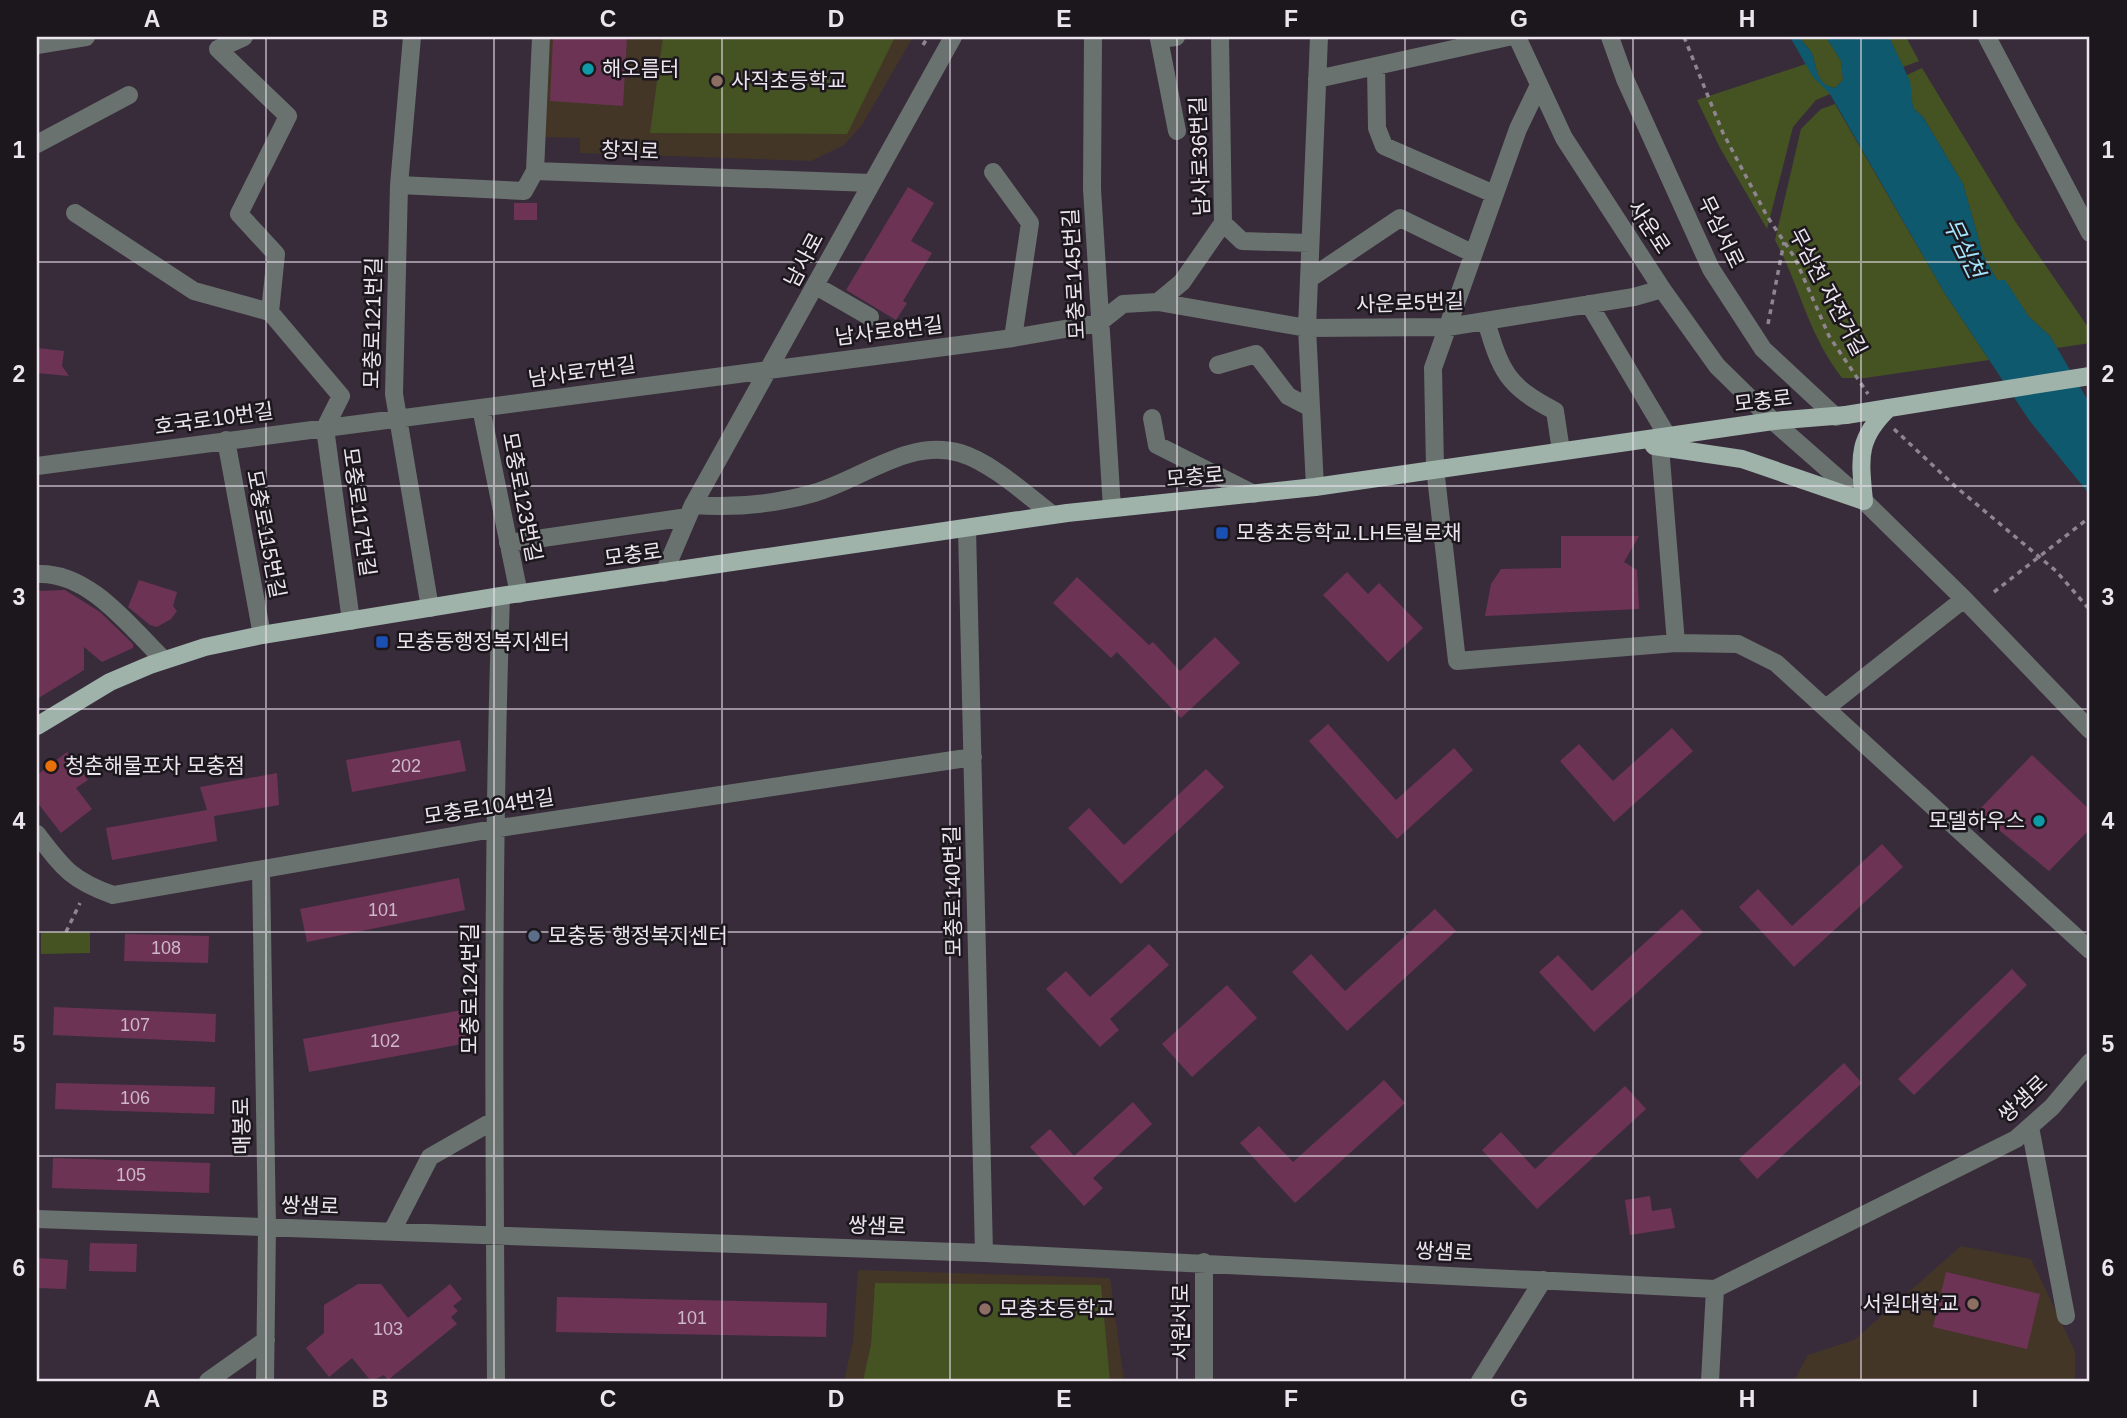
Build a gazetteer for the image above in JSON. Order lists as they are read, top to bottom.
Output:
{
  "streets": {
    "main road": ["모충로"],
    "street": [
      "창직로",
      "남사로36번길",
      "사운로",
      "무심서로",
      "남사로",
      "모충로145번길",
      "사운로5번길",
      "모충로121번길",
      "남사로8번길",
      "남사로7번길",
      "호국로10번길",
      "모충로123번길",
      "모충로117번길",
      "모충로115번길",
      "모충로104번길",
      "모충로140번길",
      "모충로124번길",
      "쌍샘로",
      "매봉로",
      "서원서로"
    ],
    "path": ["무심천 자전거길"]
  },
  "crossings": [
    ["창직로", "남사로"],
    ["사운로", "사운로5번길"],
    ["사운로", "모충로"],
    ["무심서로", "모충로"],
    ["남사로", "남사로8번길"],
    ["남사로", "남사로7번길"],
    ["남사로", "모충로"],
    ["모충로145번길", "사운로5번길"],
    ["모충로145번길", "남사로8번길"],
    ["모충로145번길", "모충로"],
    ["사운로5번길", "남사로8번길"],
    ["모충로121번길", "남사로7번길"],
    ["모충로121번길", "모충로"],
    ["모충로121번길", "호국로10번길"],
    ["남사로8번길", "남사로7번길"],
    ["남사로7번길", "호국로10번길"],
    ["남사로7번길", "모충로123번길"],
    ["모충로", "모충로123번길"],
    ["모충로", "모충로117번길"],
    ["모충로", "모충로115번길"],
    ["모충로", "모충로140번길"],
    ["모충로", "모충로124번길"],
    ["호국로10번길", "모충로117번길"],
    ["호국로10번길", "모충로115번길"],
    ["모충로123번길", "모충로124번길"],
    ["모충로104번길", "모충로140번길"],
    ["모충로104번길", "모충로124번길"],
    ["모충로104번길", "매봉로"],
    ["모충로140번길", "쌍샘로"],
    ["모충로124번길", "쌍샘로"],
    ["쌍샘로", "매봉로"],
    ["쌍샘로", "서원서로"]
  ],
  "water": ["무심천"],
  "places": {
    "other": [
      "해오름터",
      "사직초등학교",
      "청춘해물포차 모충점",
      "모델하우스",
      "모충동 행정복지센터",
      "서원대학교",
      "모충초등학교"
    ],
    "transit": ["모충초등학교.LH트릴로채", "모충동행정복지센터"]
  },
  "house_numbers": [
    "202",
    "101",
    "108",
    "107",
    "102",
    "106",
    "105",
    "101",
    "103"
  ],
  "grid": {
    "columns": [
      "A",
      "B",
      "C",
      "D",
      "E",
      "F",
      "G",
      "H",
      "I"
    ],
    "rows": [
      "1",
      "2",
      "3",
      "4",
      "5",
      "6"
    ]
  }
}
